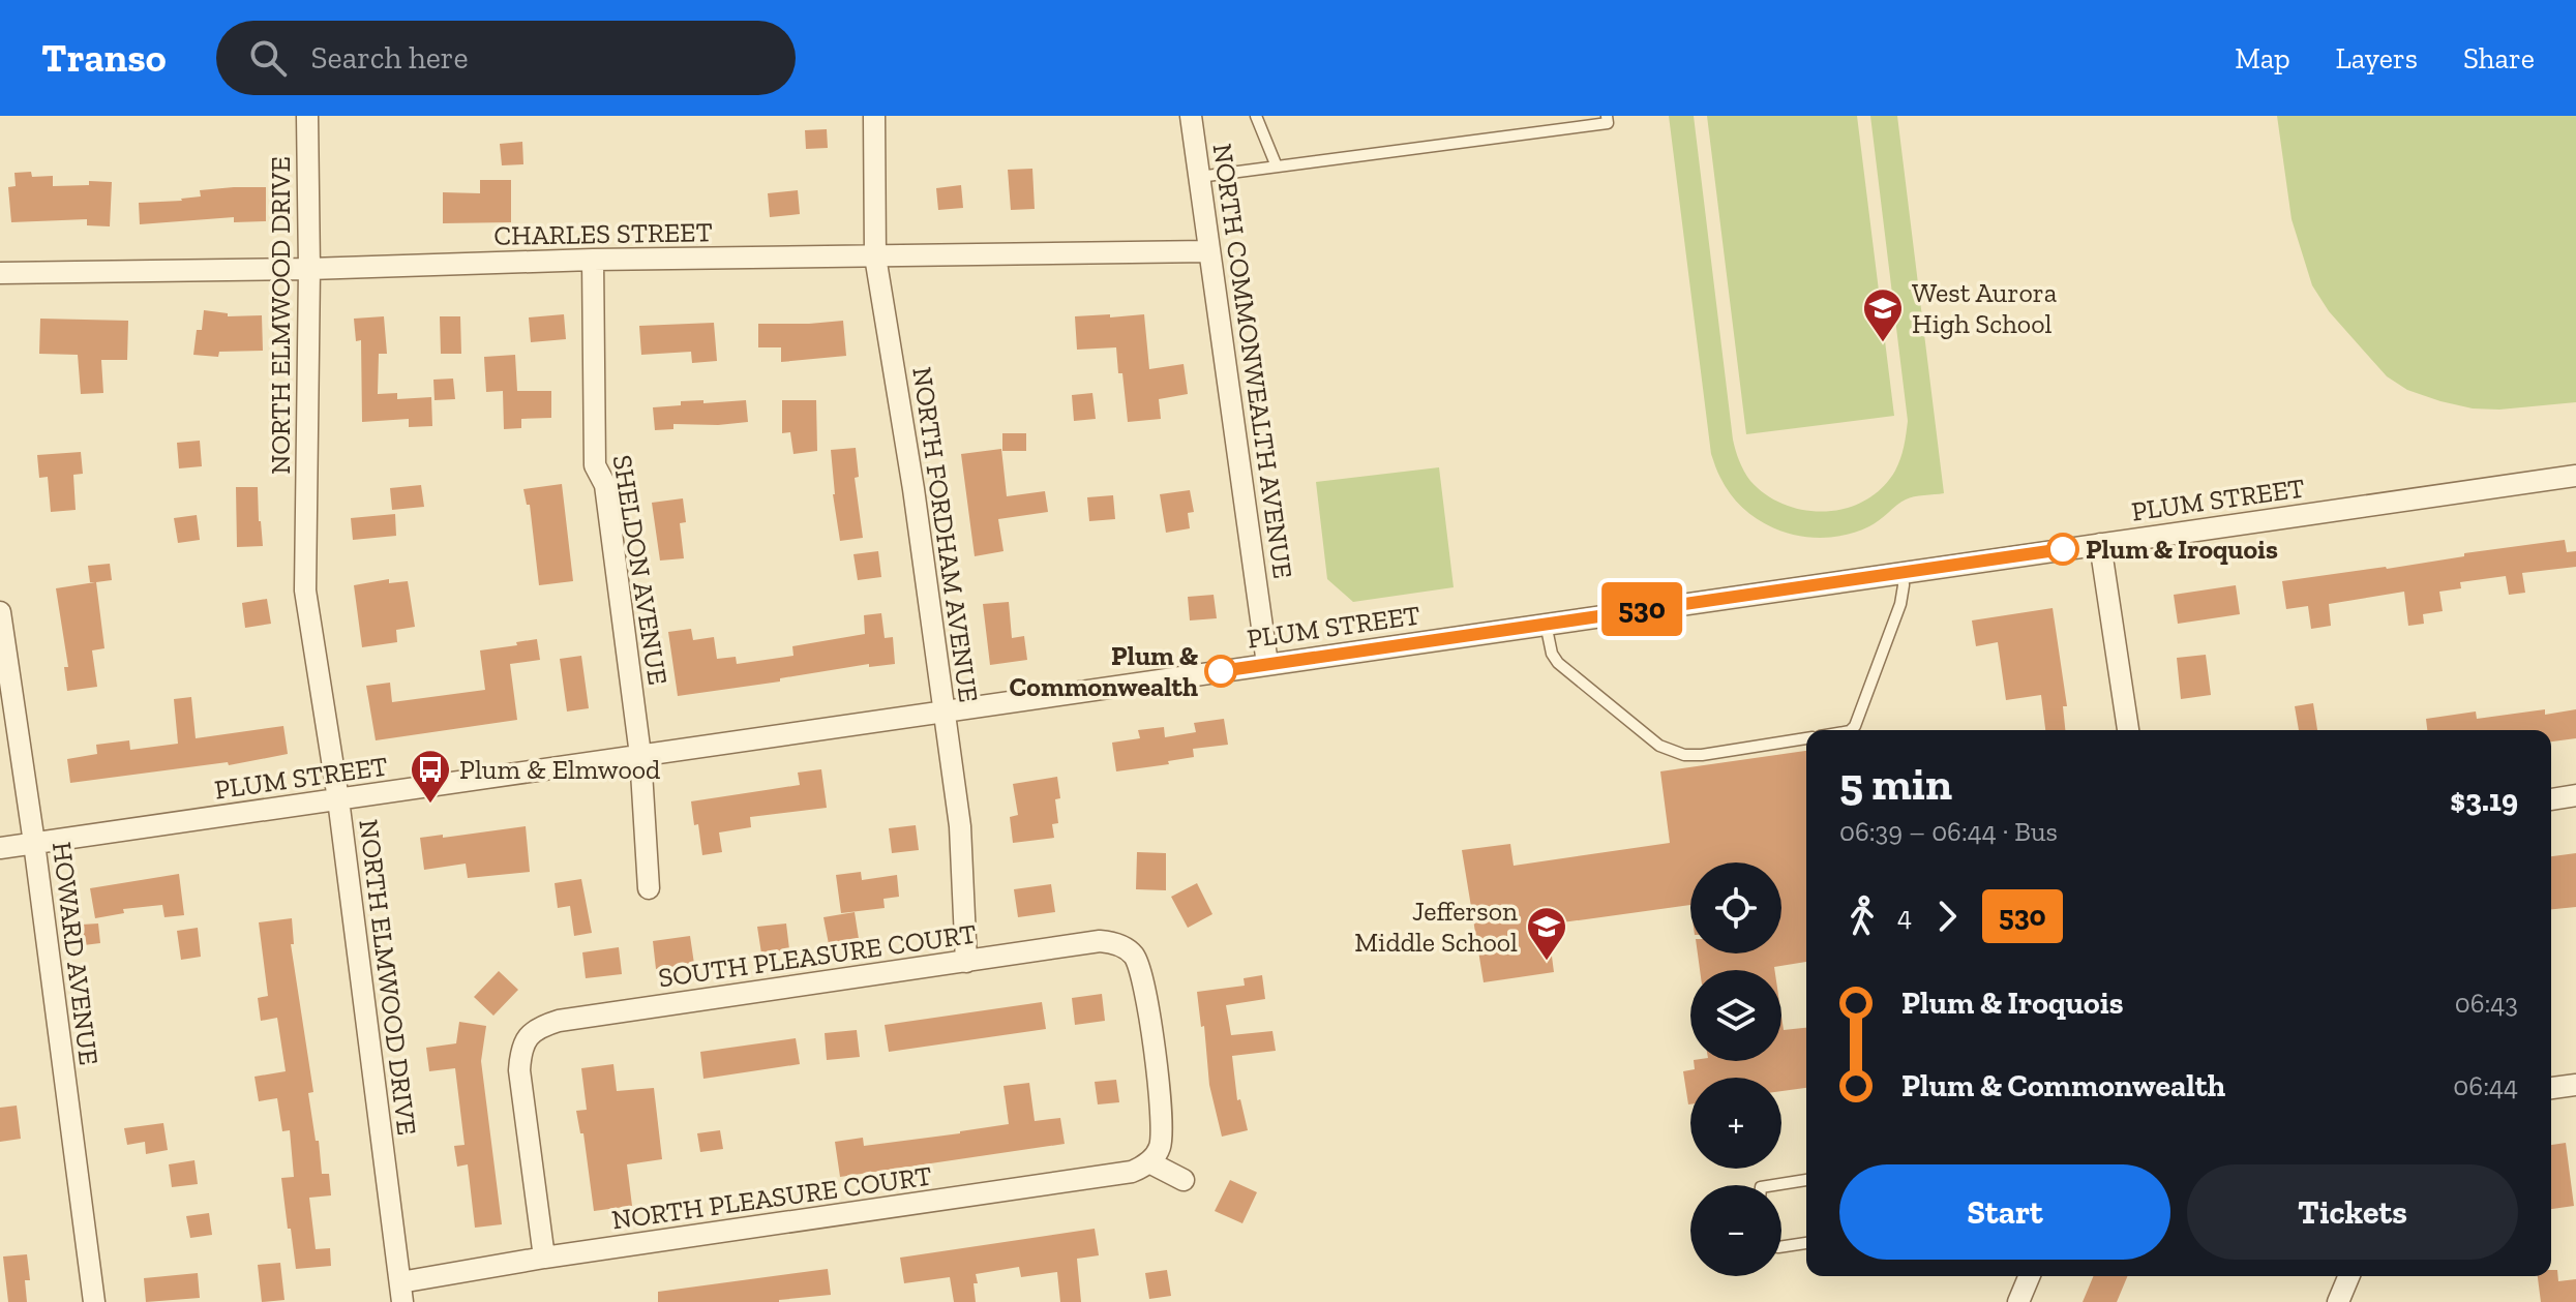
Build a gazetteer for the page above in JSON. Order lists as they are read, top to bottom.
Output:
{
  "streets": {
    "street": [
      "CHARLES STREET",
      "NORTH ELMWOOD DRIVE",
      "NORTH COMMONWEALTH AVENUE",
      "PLUM STREET",
      "NORTH FORDHAM AVENUE",
      "SHELDON AVENUE",
      "HOWARD AVENUE",
      "SOUTH PLEASURE COURT",
      "NORTH PLEASURE COURT"
    ]
  },
  "crossings": [
    ["CHARLES STREET", "NORTH ELMWOOD DRIVE"],
    ["CHARLES STREET", "NORTH COMMONWEALTH AVENUE"],
    ["CHARLES STREET", "NORTH FORDHAM AVENUE"],
    ["CHARLES STREET", "SHELDON AVENUE"],
    ["NORTH ELMWOOD DRIVE", "PLUM STREET"],
    ["NORTH ELMWOOD DRIVE", "NORTH PLEASURE COURT"],
    ["NORTH COMMONWEALTH AVENUE", "PLUM STREET"],
    ["PLUM STREET", "NORTH FORDHAM AVENUE"],
    ["PLUM STREET", "SHELDON AVENUE"],
    ["PLUM STREET", "HOWARD AVENUE"],
    ["NORTH FORDHAM AVENUE", "SOUTH PLEASURE COURT"],
    ["SOUTH PLEASURE COURT", "NORTH PLEASURE COURT"]
  ],
  "places": {
    "school or university": ["West Aurora High School", "Jefferson Middle School"],
    "other": ["Plum & Iroquois", "Plum & Commonwealth"],
    "bus stop": ["Plum & Elmwood"]
  },
  "lines": ["bus line 530"],
  "page": {
    "header": "Transo",
    "search": "Search here",
    "nav": ["Map", "Layers", "Share"],
    "on_map": "530",
    "heading": ["5 min", "06:39 – 06:44 · Bus", "$3.19"],
    "map_buttons": ["+", "−"],
    "legs": ["4", "530"],
    "list": [
      {
        "name": "Plum & Iroquois",
        "value": "06:43"
      },
      {
        "name": "Plum & Commonwealth",
        "value": "06:44"
      }
    ],
    "buttons": ["Start", "Tickets"]
  }
}
